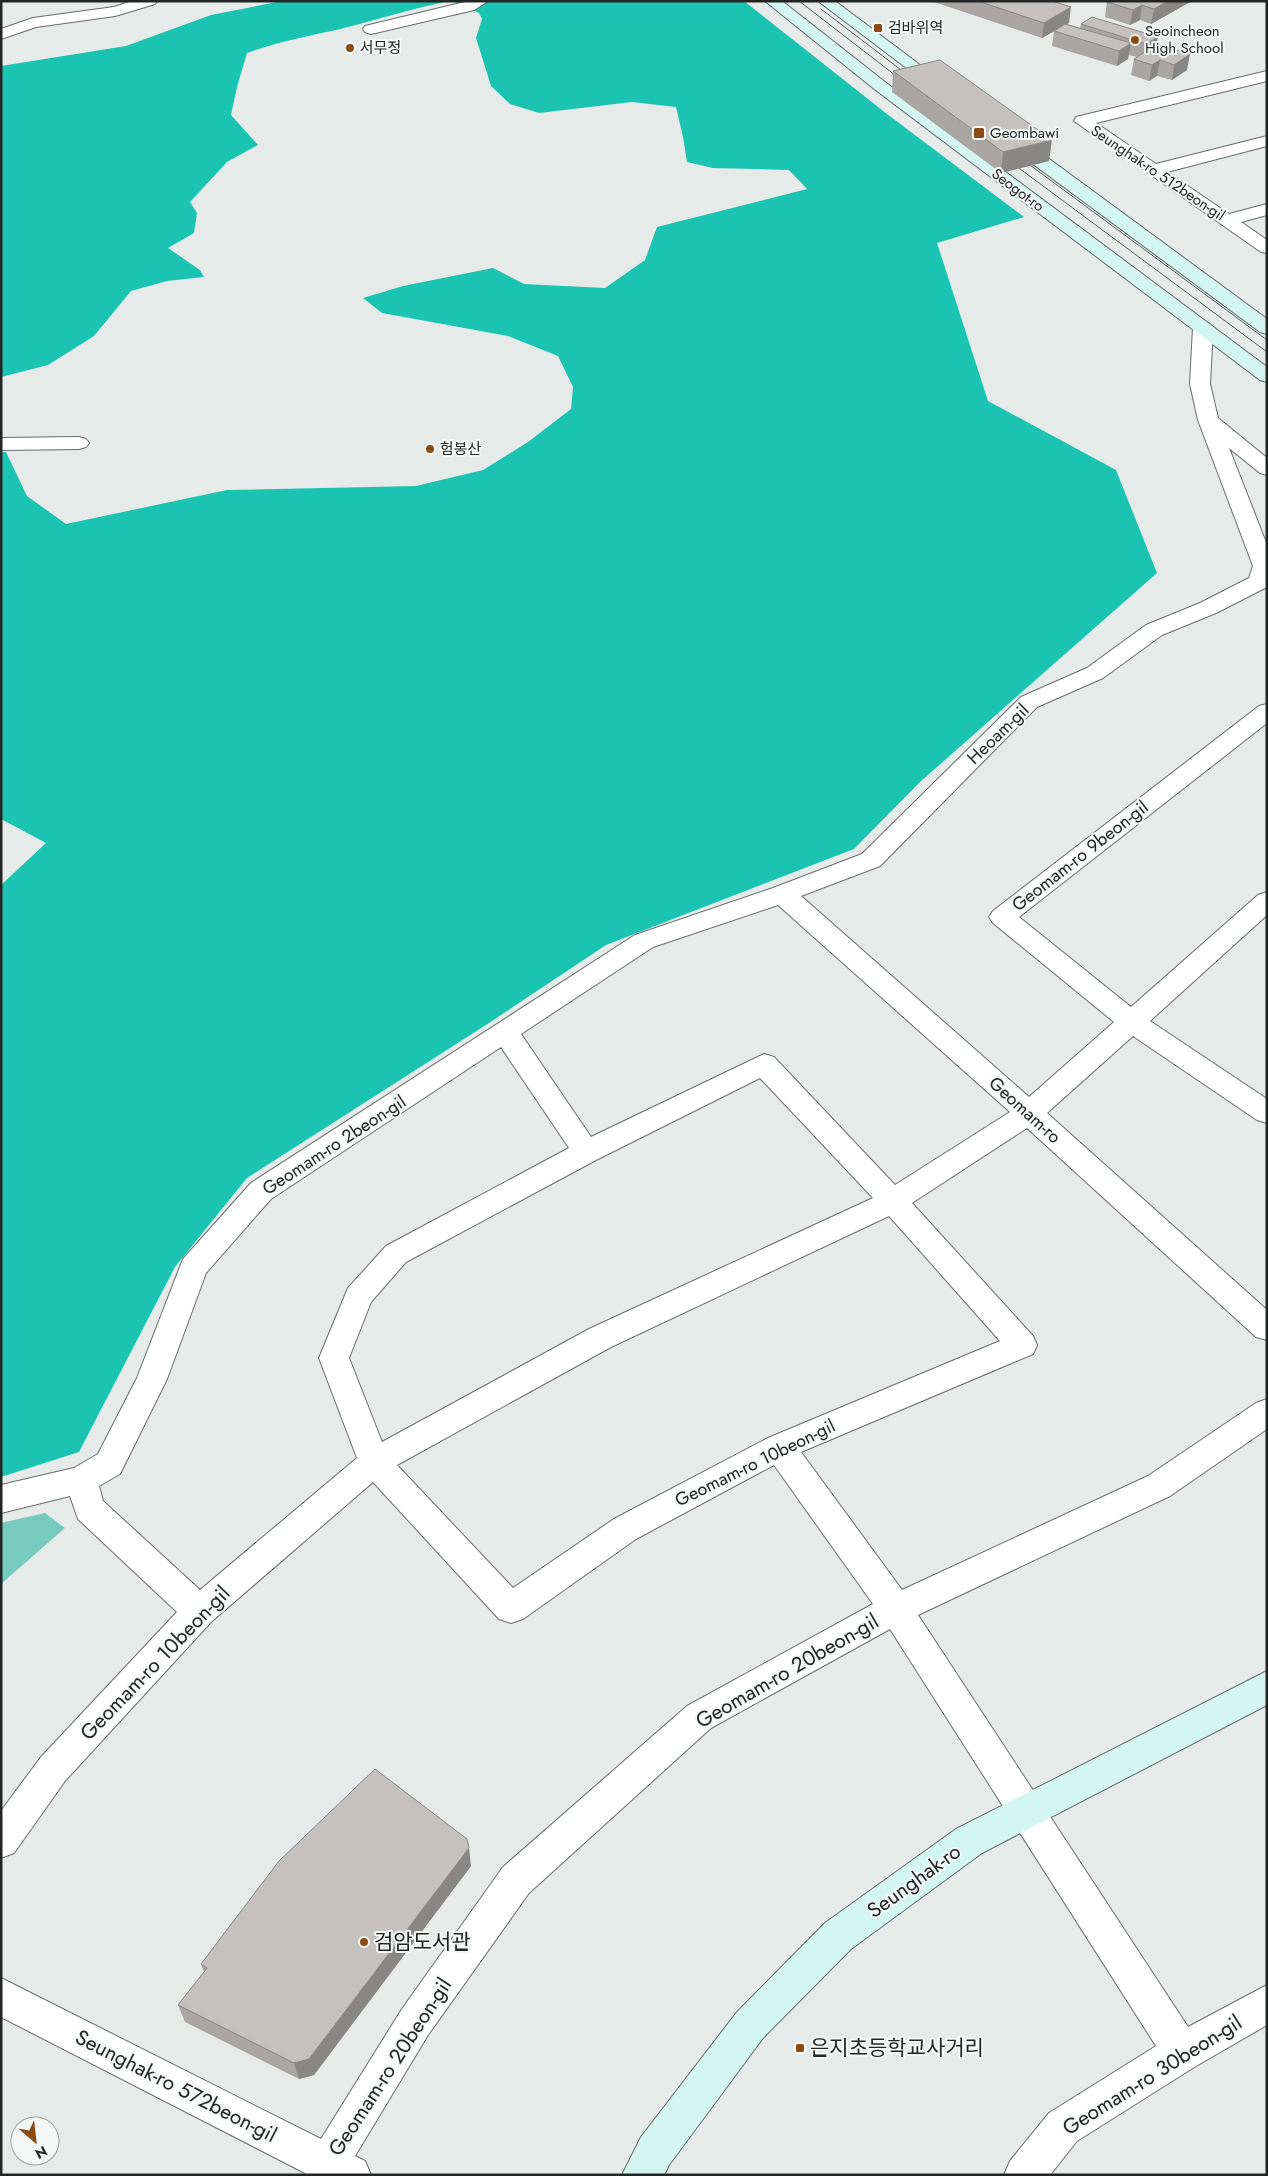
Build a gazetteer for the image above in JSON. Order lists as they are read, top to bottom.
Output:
{
  "streets": {
    "main road": ["Seogot-ro", "Seunghak-ro"],
    "street": [
      "Seunghak-ro 512beon-gil",
      "Heoam-gil",
      "Geomam-ro 9beon-gil",
      "Geomam-ro",
      "Geomam-ro 2beon-gil",
      "Geomam-ro 10beon-gil",
      "Geomam-ro 20beon-gil",
      "Geomam-ro 30beon-gil",
      "Seunghak-ro 572beon-gil"
    ]
  },
  "crossings": [
    ["Seogot-ro", "Heoam-gil"],
    ["Heoam-gil", "Geomam-ro"],
    ["Heoam-gil", "Geomam-ro 2beon-gil"],
    ["Geomam-ro", "Geomam-ro 2beon-gil"],
    ["Geomam-ro", "Geomam-ro 10beon-gil"],
    ["Geomam-ro 20beon-gil", "Seunghak-ro 572beon-gil"]
  ],
  "places": {
    "transit": ["검바위역", "Geombawi", "은지초등학교사거리"],
    "other": [
      "Seoincheon High School",
      "서무정",
      "험봉산",
      "검암도서관"
    ]
  },
  "north": "bottom right"
}
